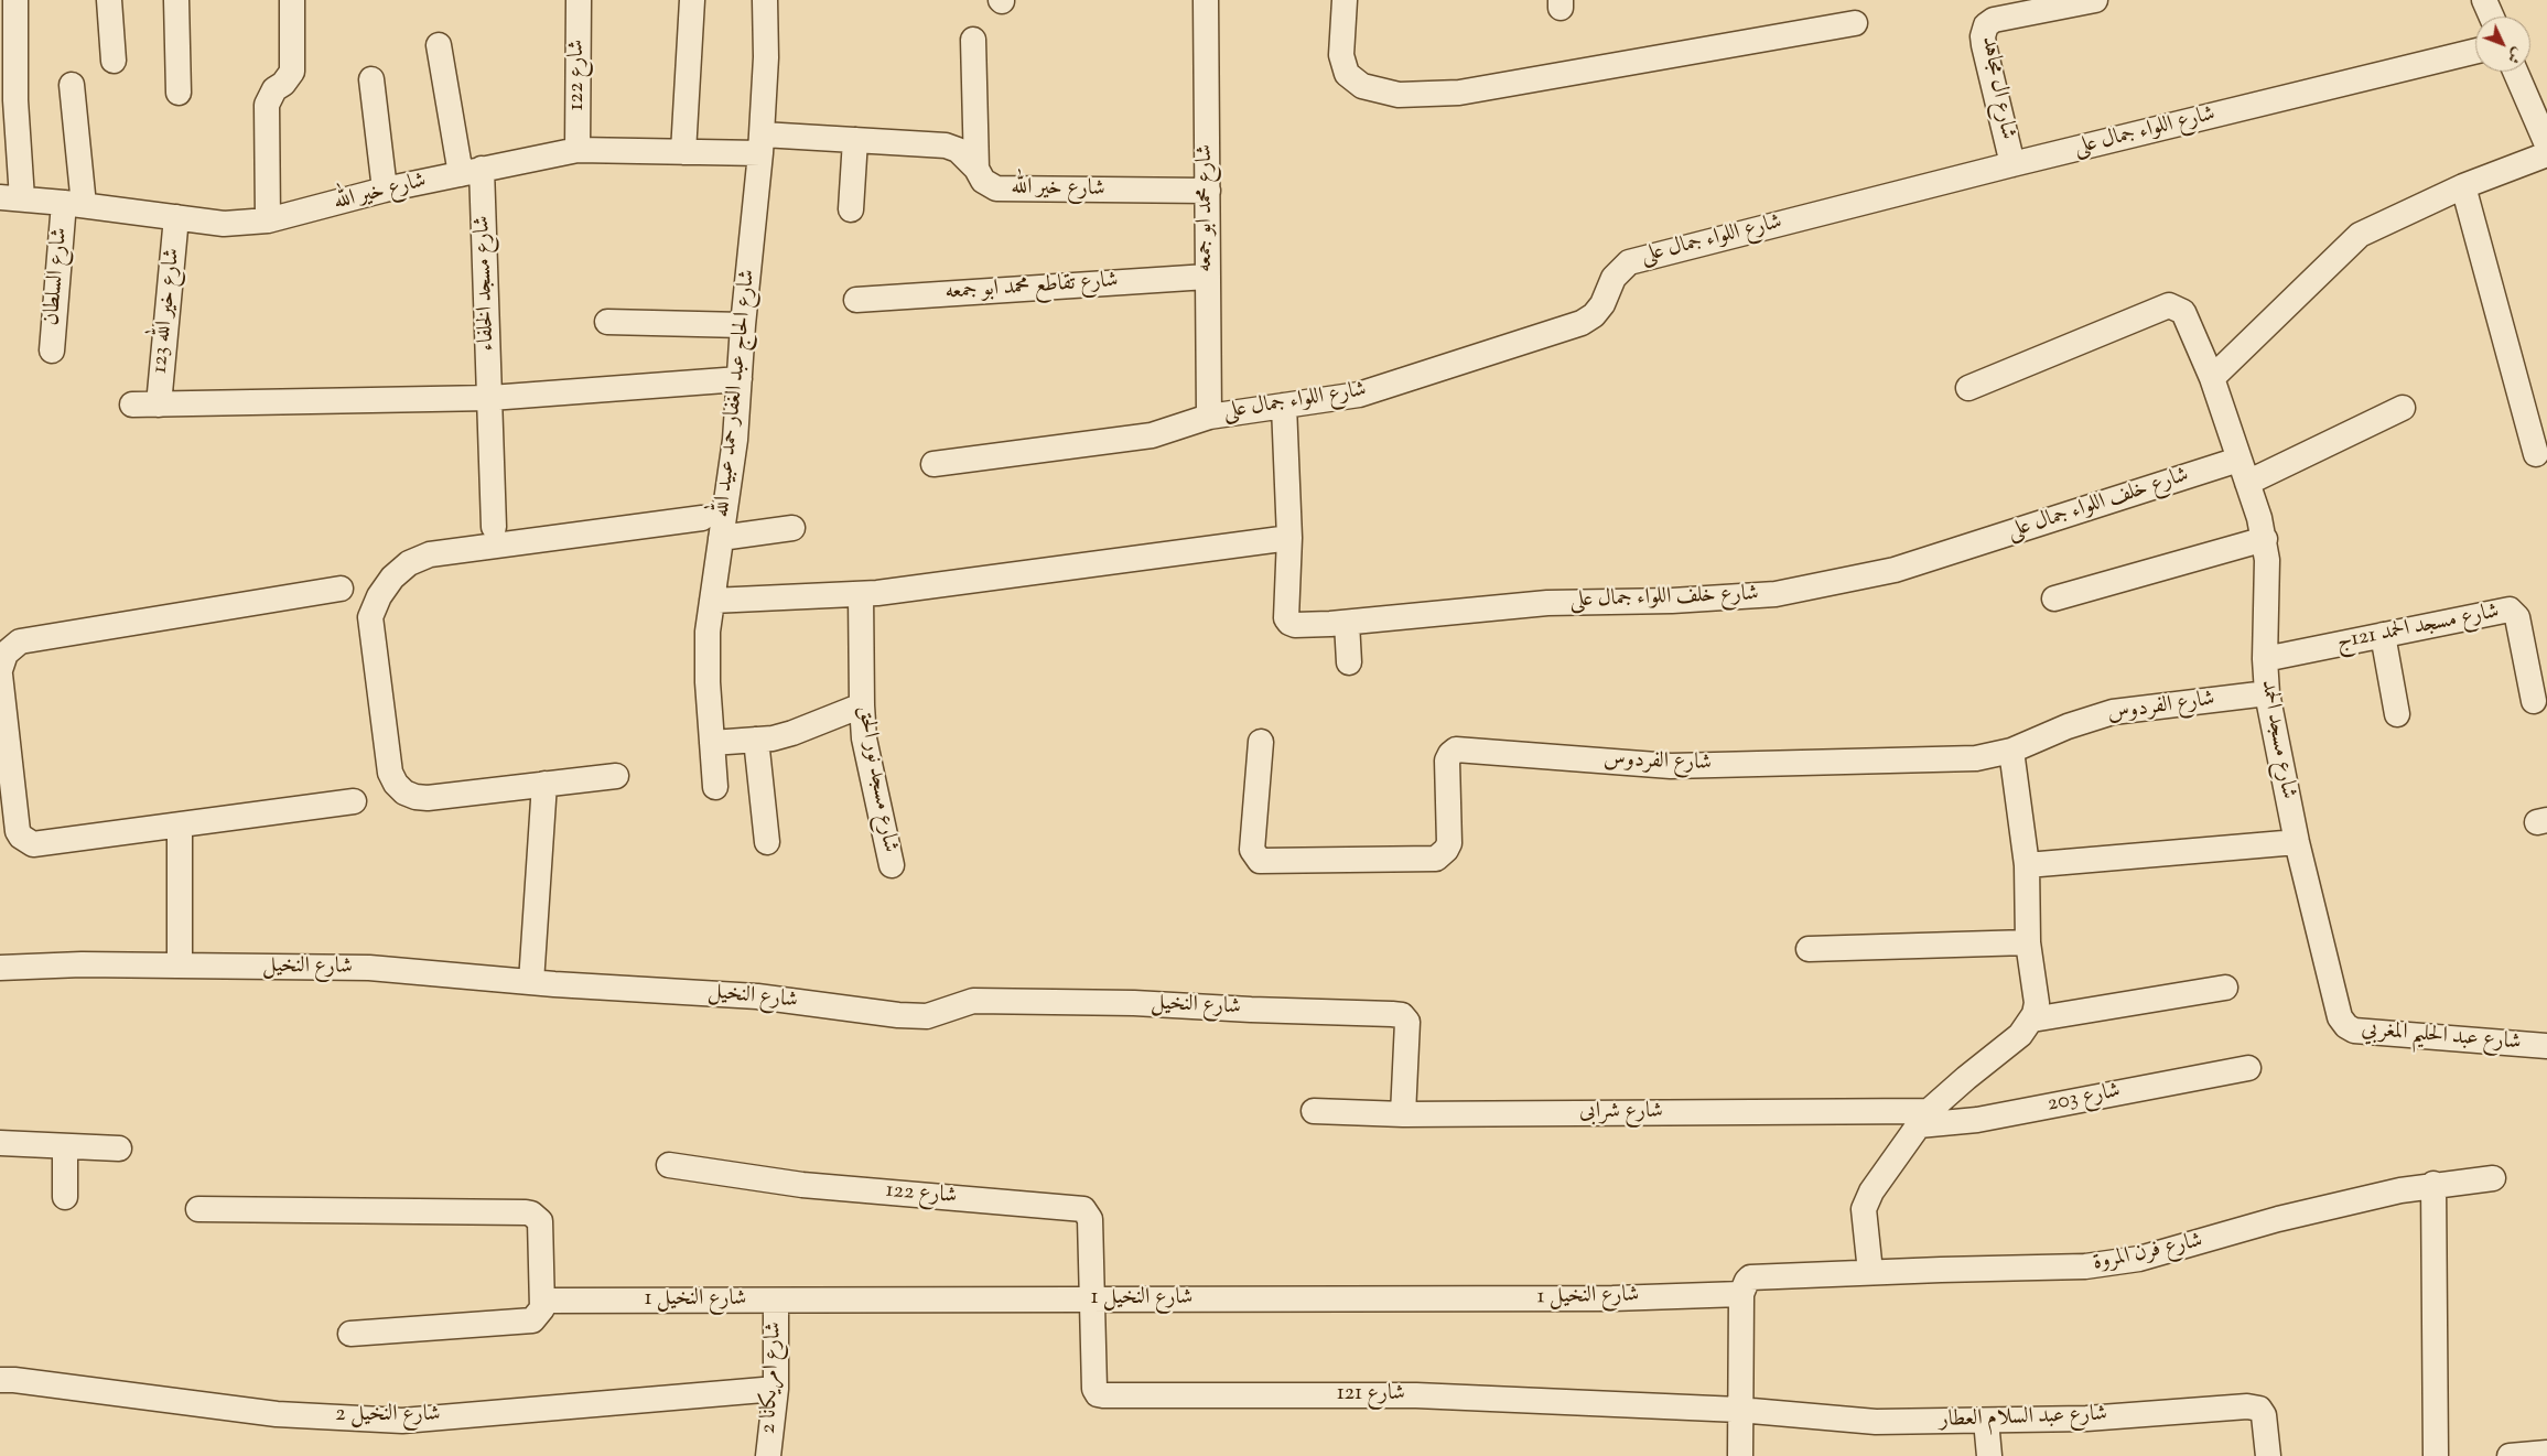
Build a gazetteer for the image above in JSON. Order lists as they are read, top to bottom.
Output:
{
  "streets": {
    "street": [
      "شارع 122",
      "شارع ال مجاهد",
      "شارع اللواء جمال على",
      "شارع خير الله",
      "شارع محمد ابو جمعه",
      "شارع السلطان",
      "شارع مسجد الخلفاء",
      "شارع تقاطع محمد ابو جمعه",
      "شارع خير الله 123",
      "شارع الحاج عبد الغفار حمد عبيد الله",
      "شارع خلف اللواء جمال على",
      "شارع مسجد الحمد 121ج",
      "شارع الفردوس",
      "شارع مسجد الحمد",
      "شارع مسجد نور الحق",
      "شارع النخيل",
      "شارع عبد الحليم المغربي",
      "شارع 203",
      "شارع شرابى",
      "شارع فرن المروة",
      "شارع النخيل 1",
      "شارع امريكانا 2",
      "شارع 121",
      "شارع النخيل 2",
      "شارع عبد السلام العطار"
    ]
  },
  "crossings": [
    ["شارع 122", "شارع خير الله"],
    ["شارع 122", "شارع النخيل 1"],
    ["شارع 122", "شارع 121"],
    ["شارع ال مجاهد", "شارع اللواء جمال على"],
    ["شارع اللواء جمال على", "شارع محمد ابو جمعه"],
    ["شارع اللواء جمال على", "شارع خلف اللواء جمال على"],
    ["شارع خير الله", "شارع محمد ابو جمعه"],
    ["شارع خير الله", "شارع السلطان"],
    ["شارع خير الله", "شارع مسجد الخلفاء"],
    ["شارع خير الله", "شارع خير الله 123"],
    ["شارع خير الله", "شارع الحاج عبد الغفار حمد عبيد الله"],
    ["شارع محمد ابو جمعه", "شارع تقاطع محمد ابو جمعه"],
    ["شارع خلف اللواء جمال على", "شارع مسجد الحمد"],
    ["شارع مسجد الحمد 121ج", "شارع مسجد الحمد"],
    ["شارع الفردوس", "شارع مسجد الحمد"],
    ["شارع مسجد الحمد", "شارع عبد الحليم المغربي"],
    ["شارع النخيل", "شارع شرابى"],
    ["شارع 203", "شارع شرابى"],
    ["شارع فرن المروة", "شارع النخيل 1"],
    ["شارع النخيل 1", "شارع امريكانا 2"],
    ["شارع النخيل 1", "شارع 121"],
    ["شارع امريكانا 2", "شارع النخيل 2"],
    ["شارع 121", "شارع عبد السلام العطار"]
  ],
  "north": "bottom right"
}
